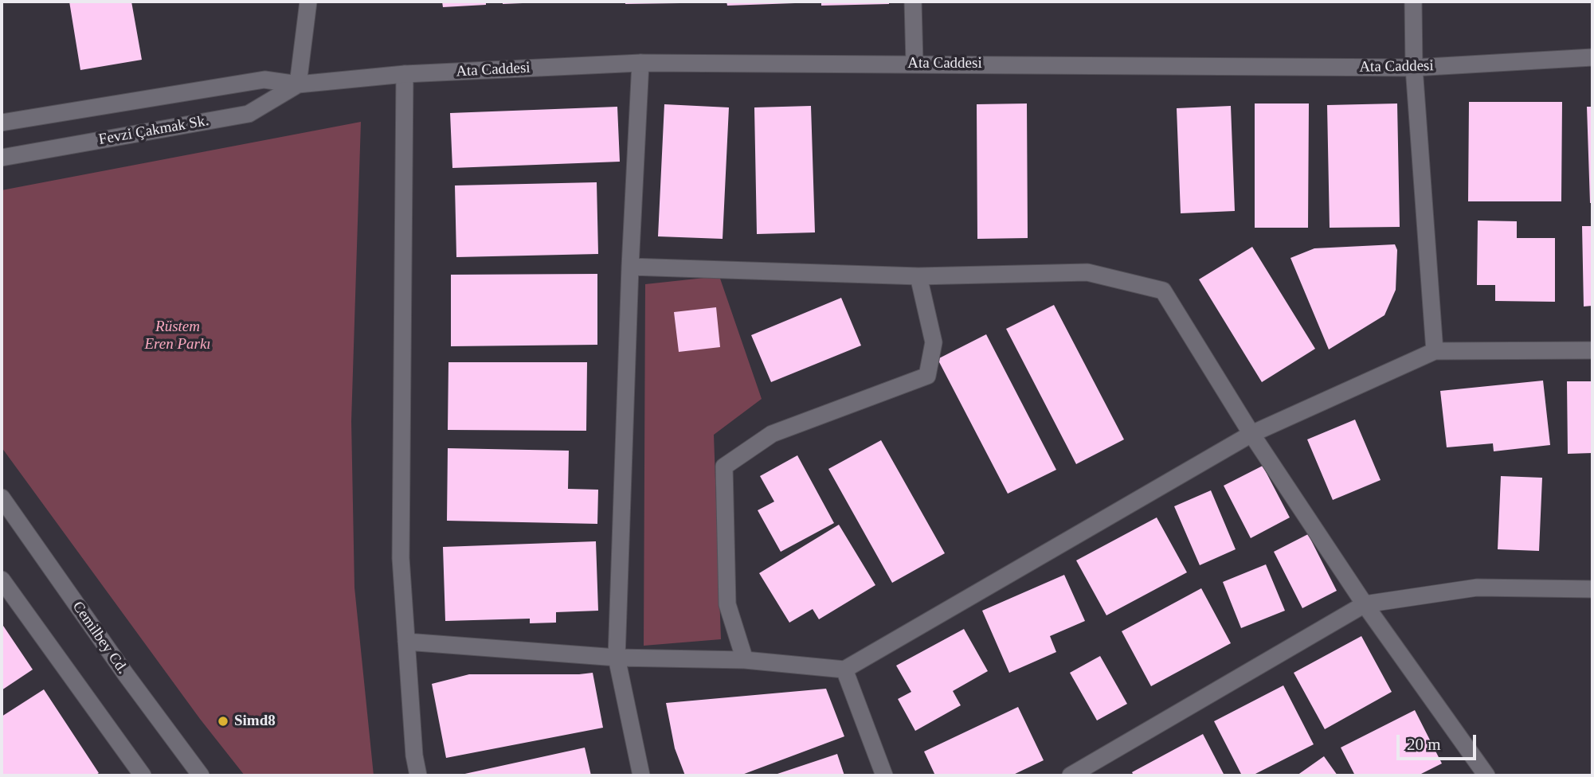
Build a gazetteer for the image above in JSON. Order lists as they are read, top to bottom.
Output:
{
  "streets": {
    "street": ["Ata Caddesi", "Fevzi Çakmak Sk.", "Cemilbey Cd."]
  },
  "crossings": [
    ["Ata Caddesi", "Fevzi Çakmak Sk."]
  ],
  "parks": ["Rüstem Eren Parkı"],
  "places": ["Simd8"],
  "scale_bar": "20 m"
}
